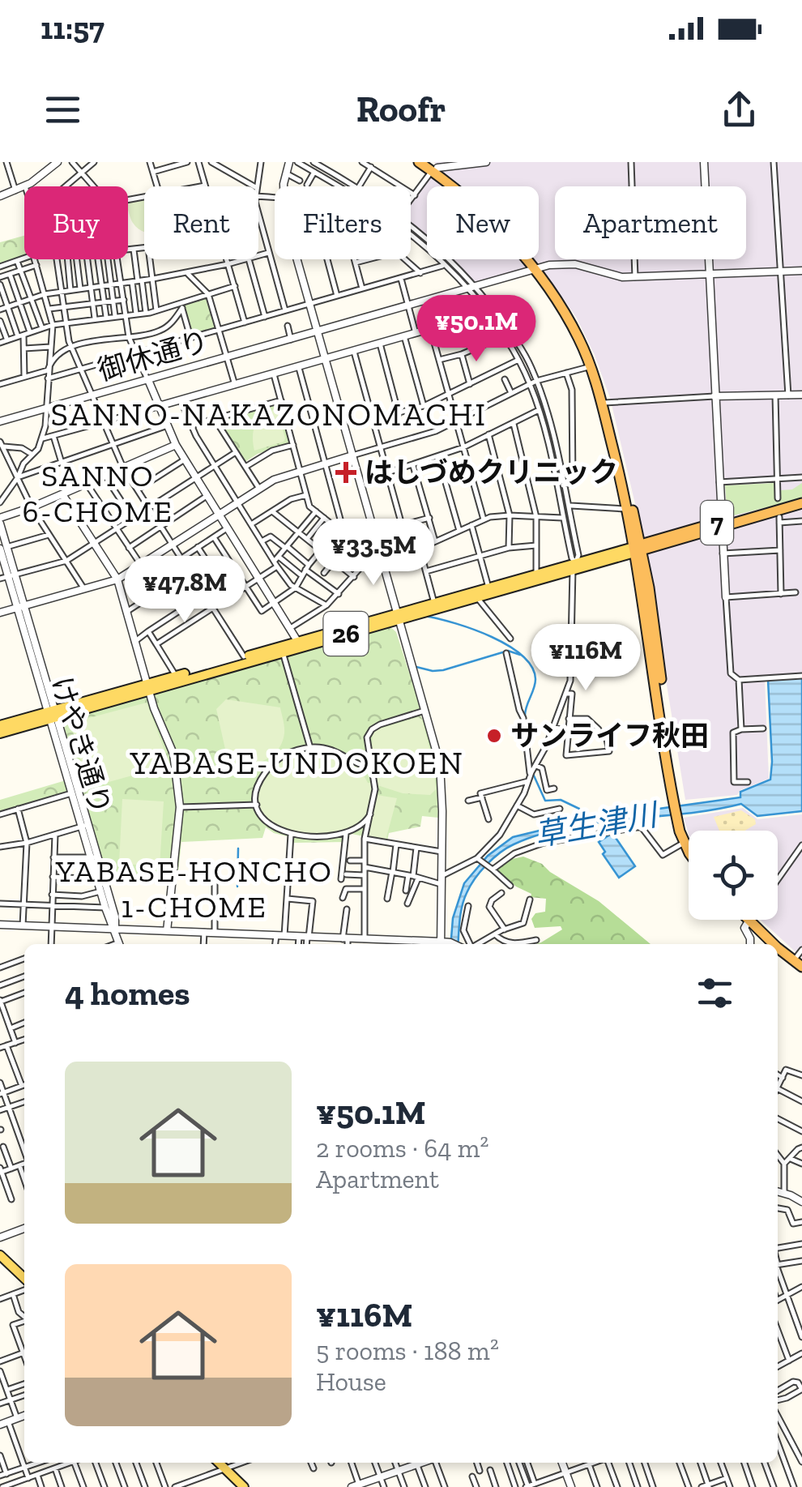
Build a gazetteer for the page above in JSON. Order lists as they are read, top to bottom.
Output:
{
  "streets": {
    "highway": ["7"],
    "main road": ["26"],
    "street": ["御休通り", "けやき通り"]
  },
  "crossings": [
    ["7", "26"],
    ["26", "けやき通り"]
  ],
  "districts": [
    "SANNO-NAKAZONOMACHI",
    "SANNO 6-CHOME",
    "YABASE-UNDOKOEN",
    "YABASE-HONCHO 1-CHOME"
  ],
  "water": ["草生津川"],
  "places": {
    "health": ["はしづめクリニック"],
    "other": ["サンライフ秋田"]
  },
  "page": {
    "status": "11:57",
    "header": "Roofr",
    "chip": [
      "Buy",
      "Rent",
      "Filters",
      "New",
      "Apartment"
    ],
    "price": [
      "¥50.1M",
      "¥33.5M",
      "¥47.8M",
      "¥116M"
    ],
    "heading": "4 homes",
    "list": [
      {
        "name": "¥50.1M",
        "note": "2 rooms · 64 m² · Apartment"
      },
      {
        "name": "¥116M",
        "note": "5 rooms · 188 m² · House"
      }
    ]
  }
}
